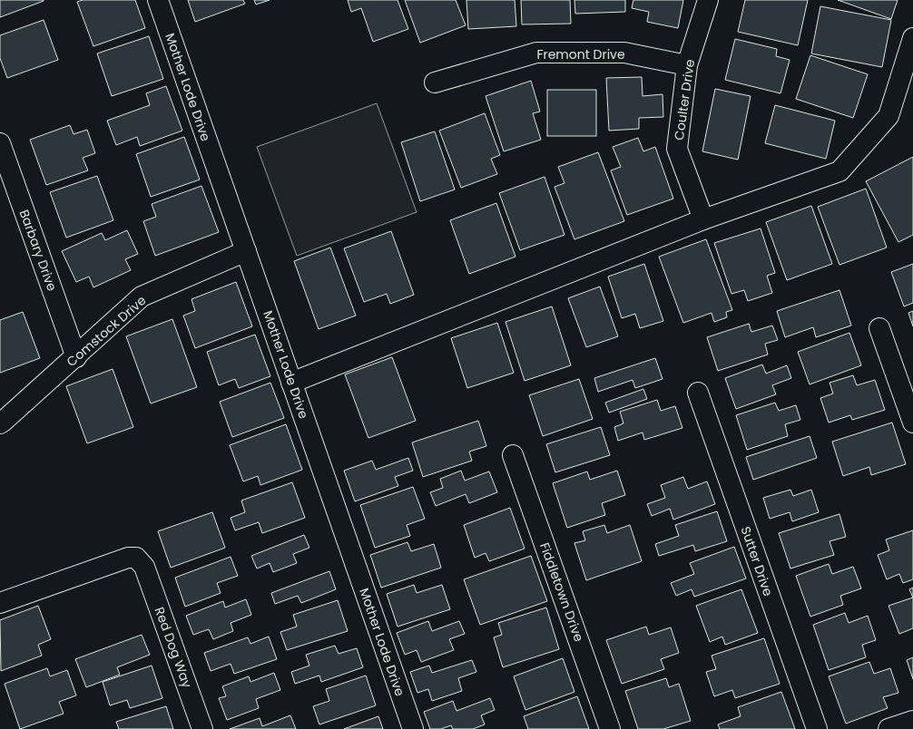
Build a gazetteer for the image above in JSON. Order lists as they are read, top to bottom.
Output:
{
  "streets": {
    "street": [
      "Fremont Drive",
      "Mother Lode Drive",
      "Coulter Drive",
      "Barbary Drive",
      "Comstock Drive",
      "Sutter Drive",
      "Fiddletown Drive",
      "Red Dog Way"
    ]
  },
  "crossings": [
    ["Fremont Drive", "Coulter Drive"],
    ["Mother Lode Drive", "Comstock Drive"],
    ["Barbary Drive", "Comstock Drive"]
  ]
}
